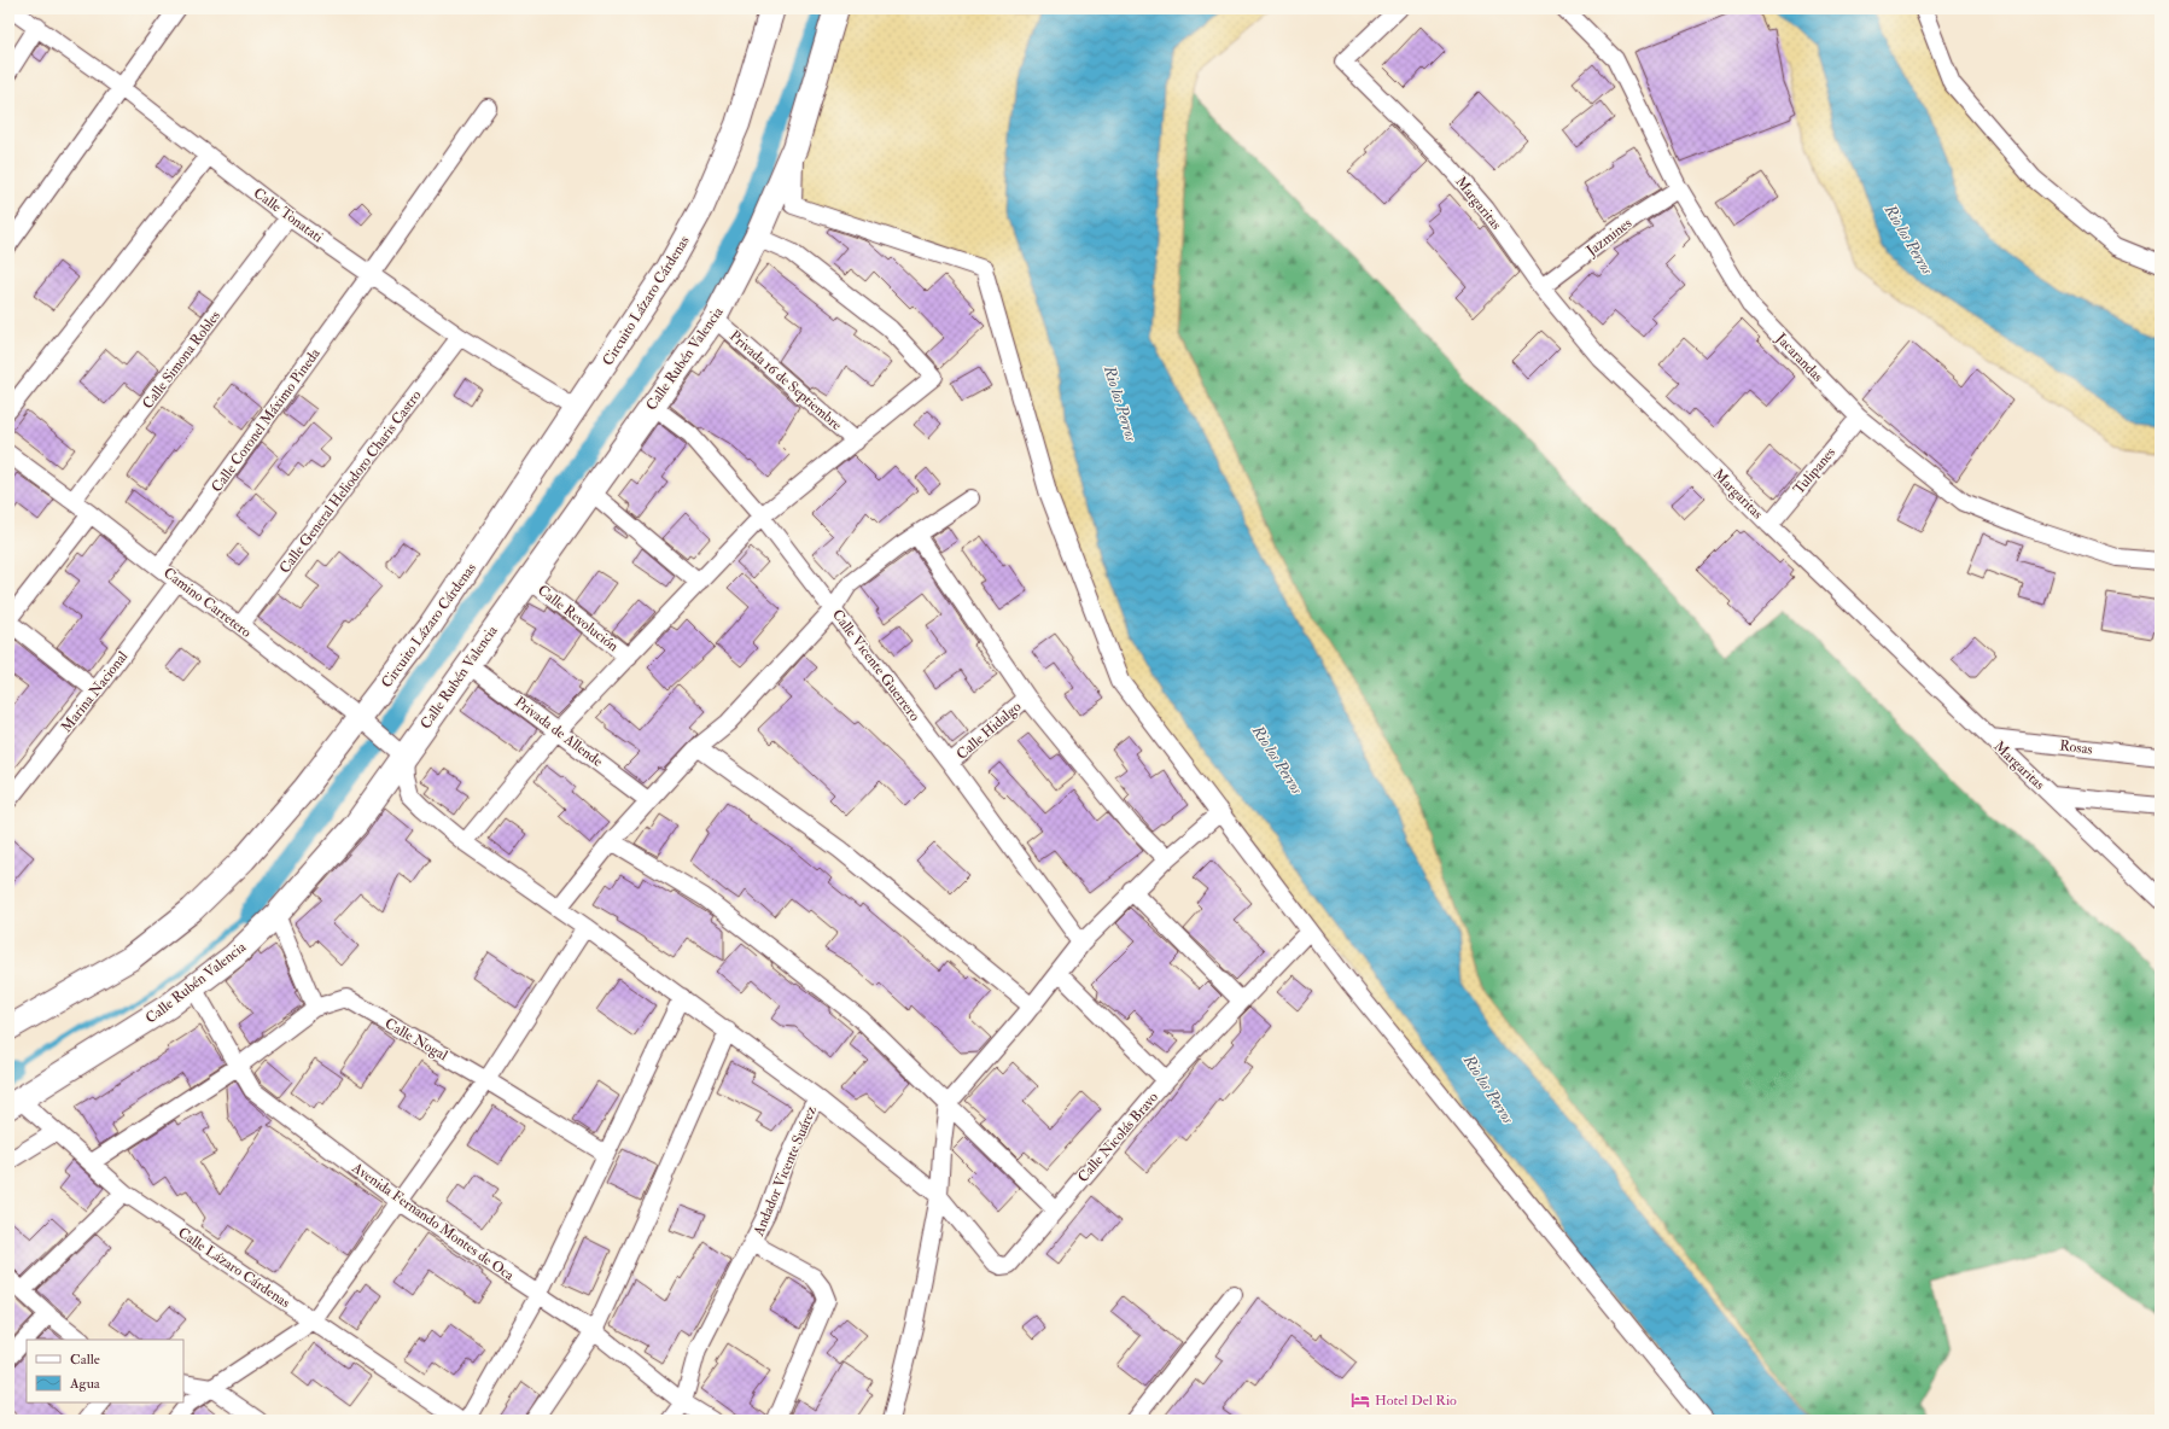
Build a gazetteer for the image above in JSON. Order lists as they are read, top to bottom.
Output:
{
  "streets": {
    "street": [
      "Margaritas",
      "Calle Tonatati",
      "Jazmines",
      "Circuito Lázaro Cárdenas",
      "Jacarandas",
      "Calle Rubén Valencia",
      "Calle Simona Robles",
      "Privada 16 de Septiembre",
      "Calle Coronel Máximo Pineda",
      "Tulipanes",
      "Calle General Heliodoro Charis Castro",
      "Camino Carretero",
      "Calle Revolución",
      "Calle Vicente Guerrero",
      "Marina Nacional",
      "Calle Hidalgo",
      "Privada de Allende",
      "Rosas",
      "Calle Nogal",
      "Calle Nicolás Bravo",
      "Andador Vicente Suárez",
      "Avenida Fernando Montes de Oca",
      "Calle Lázaro Cárdenas"
    ]
  },
  "crossings": [
    ["Margaritas", "Jazmines"],
    ["Margaritas", "Tulipanes"],
    ["Margaritas", "Rosas"],
    ["Calle Tonatati", "Circuito Lázaro Cárdenas"],
    ["Calle Tonatati", "Calle Simona Robles"],
    ["Calle Tonatati", "Calle Coronel Máximo Pineda"],
    ["Calle Tonatati", "Calle General Heliodoro Charis Castro"],
    ["Jazmines", "Jacarandas"],
    ["Circuito Lázaro Cárdenas", "Camino Carretero"],
    ["Jacarandas", "Tulipanes"],
    ["Calle Rubén Valencia", "Privada 16 de Septiembre"],
    ["Calle Rubén Valencia", "Camino Carretero"],
    ["Calle Rubén Valencia", "Calle Revolución"],
    ["Calle Rubén Valencia", "Calle Vicente Guerrero"],
    ["Calle Rubén Valencia", "Privada de Allende"],
    ["Calle Rubén Valencia", "Avenida Fernando Montes de Oca"],
    ["Calle Rubén Valencia", "Calle Lázaro Cárdenas"],
    ["Calle Simona Robles", "Camino Carretero"],
    ["Calle Coronel Máximo Pineda", "Camino Carretero"],
    ["Calle General Heliodoro Charis Castro", "Camino Carretero"],
    ["Camino Carretero", "Marina Nacional"],
    ["Calle Vicente Guerrero", "Calle Hidalgo"],
    ["Andador Vicente Suárez", "Avenida Fernando Montes de Oca"]
  ],
  "water": ["Rio los Perros"],
  "places": {
    "hotel": ["Hotel Del Rio"]
  },
  "legend": ["Calle", "Agua"]
}
